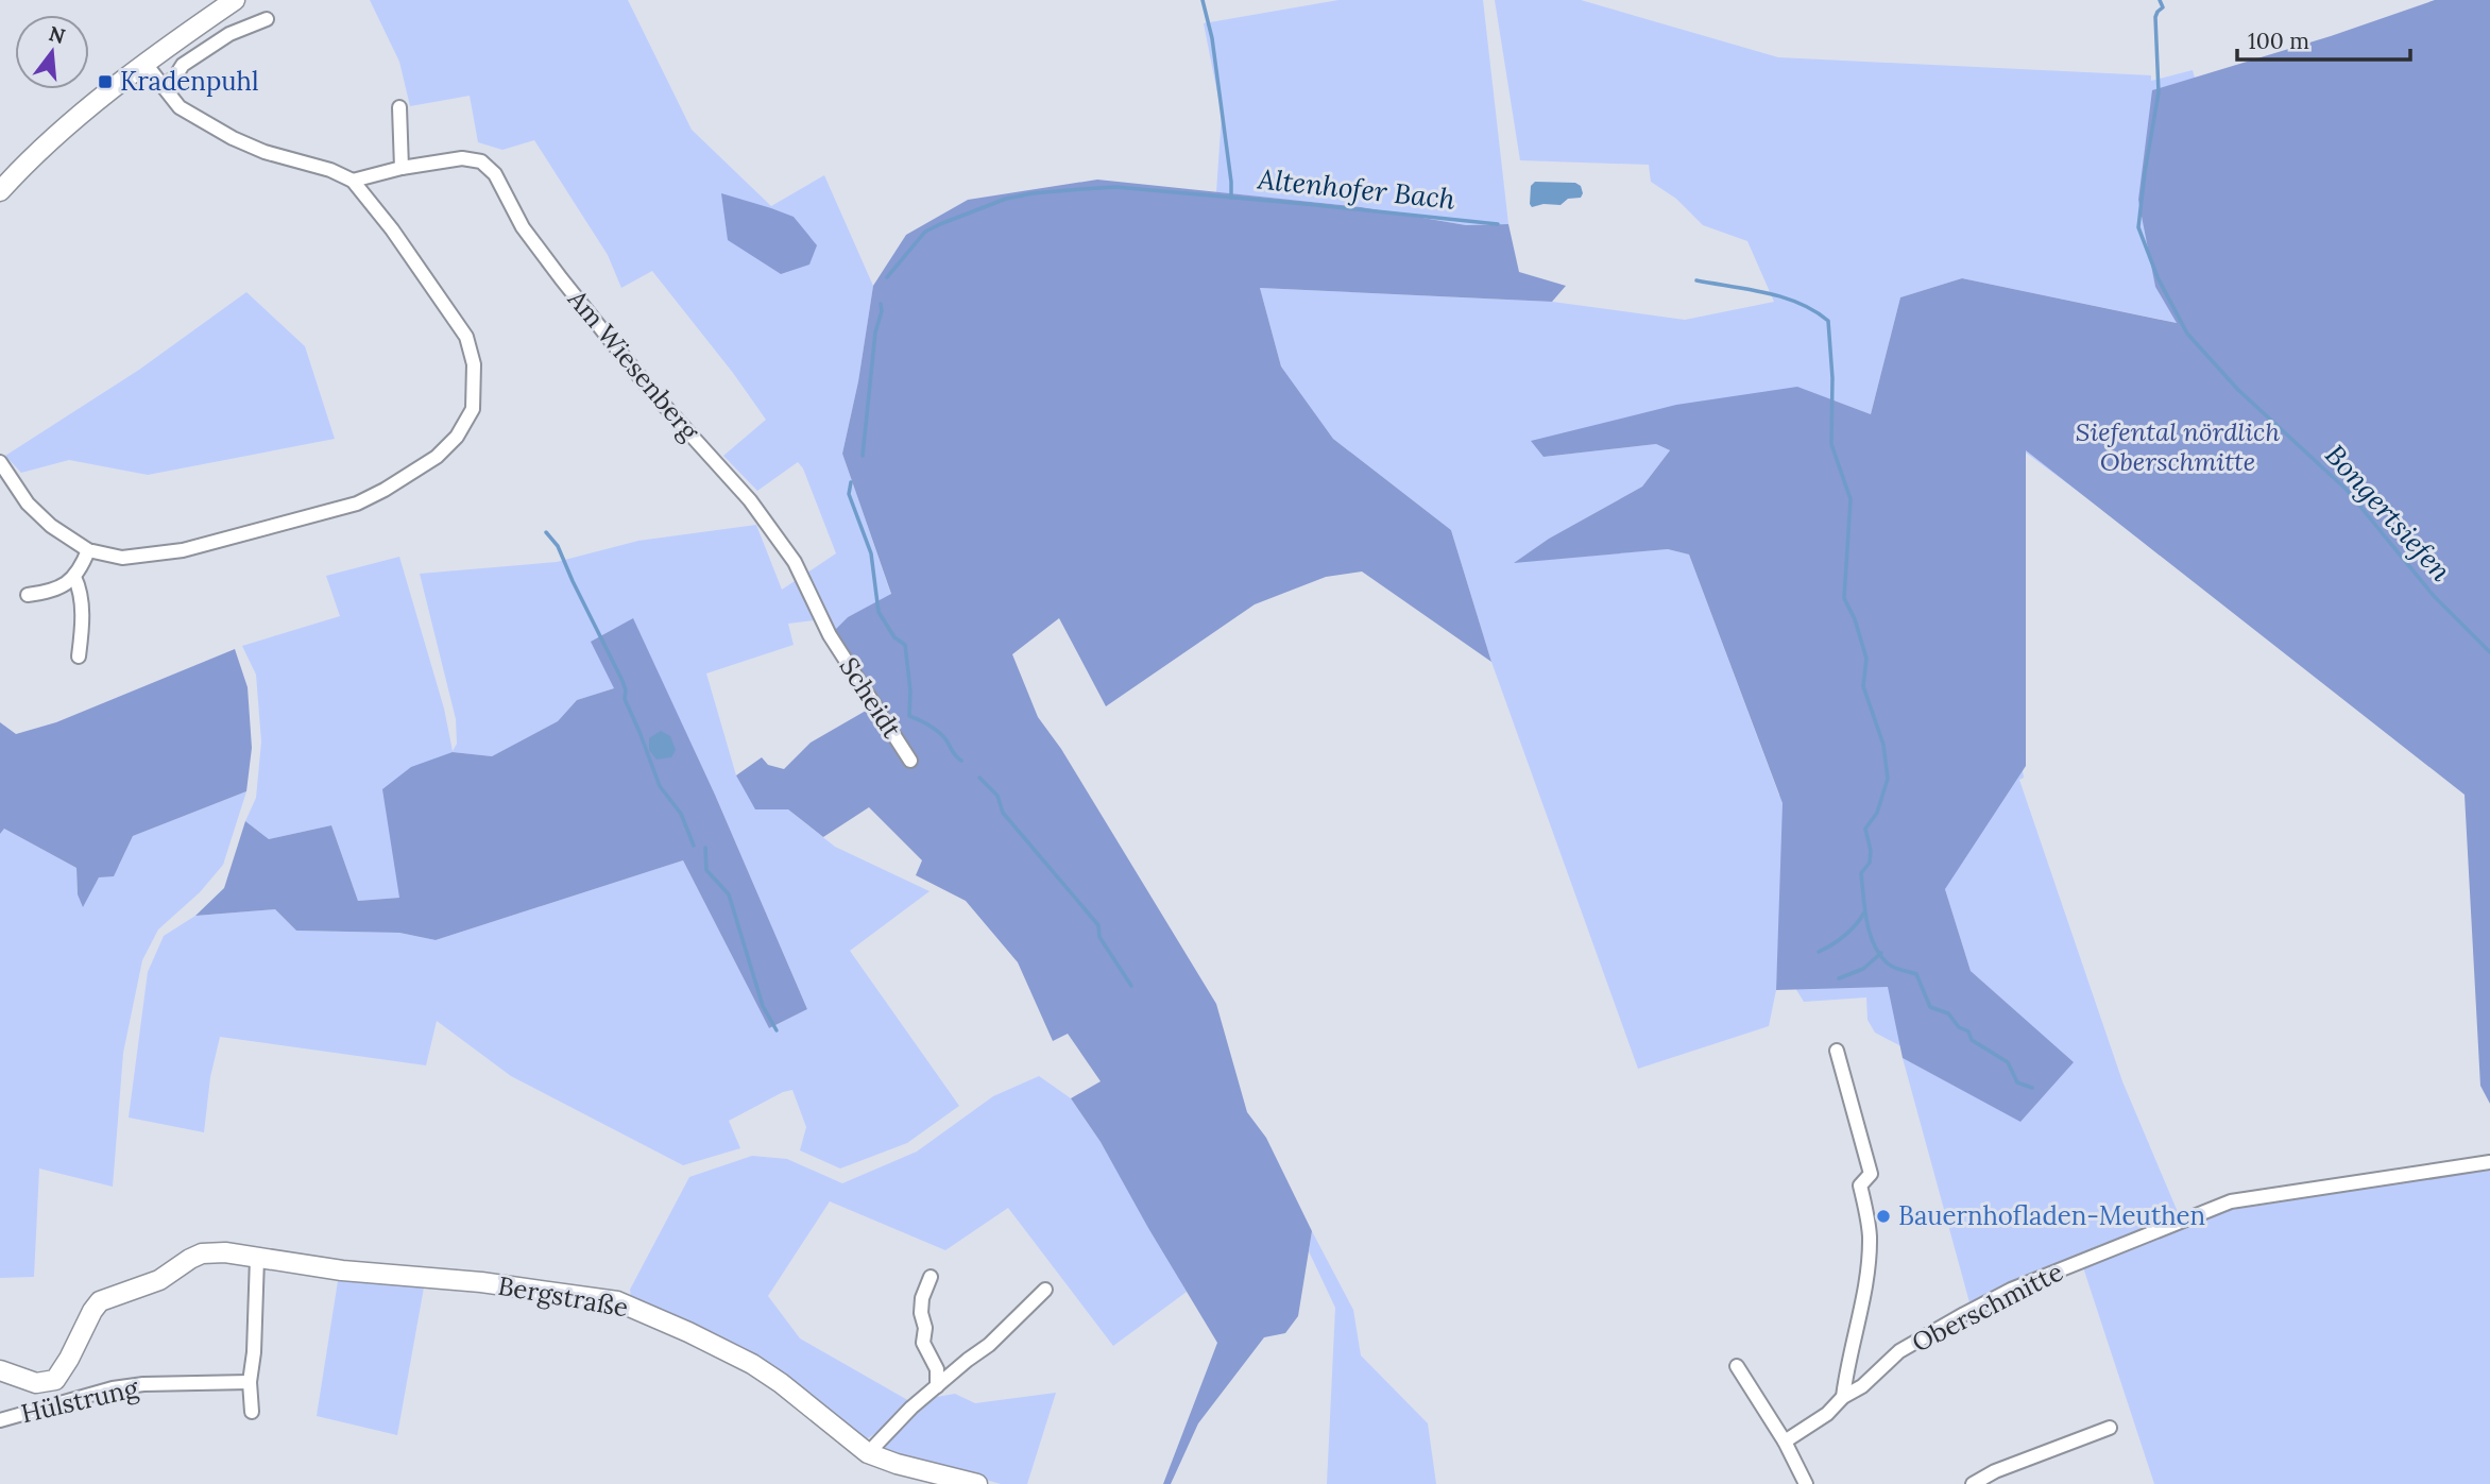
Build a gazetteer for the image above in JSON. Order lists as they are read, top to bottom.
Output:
{
  "streets": {
    "street": [
      "Am Wiesenberg",
      "Scheidt",
      "Bergstraße",
      "Oberschmitte",
      "Hülstrung"
    ]
  },
  "crossings": [
    ["Am Wiesenberg", "Scheidt"]
  ],
  "water": ["Altenhofer Bach", "Bongertsiefen"],
  "parks": ["Siefental nördlich Oberschmitte"],
  "places": {
    "transit": ["Kradenpuhl"],
    "other": ["Bauernhofladen-Meuthen"]
  },
  "scale_bar": "100 m",
  "north": "top"
}
